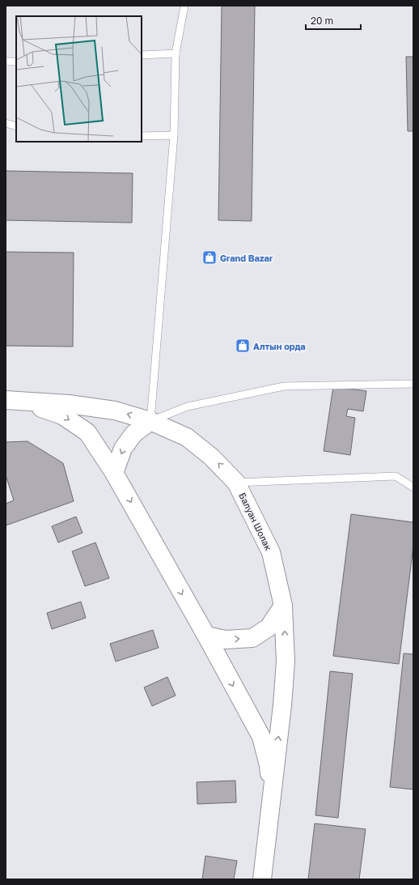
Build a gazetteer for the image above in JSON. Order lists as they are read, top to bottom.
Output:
{
  "streets": {
    "main road": ["Балуан Шолак"]
  },
  "places": {
    "shop": ["Grand Bazar", "Алтын орда"]
  },
  "scale_bar": "20 m"
}
